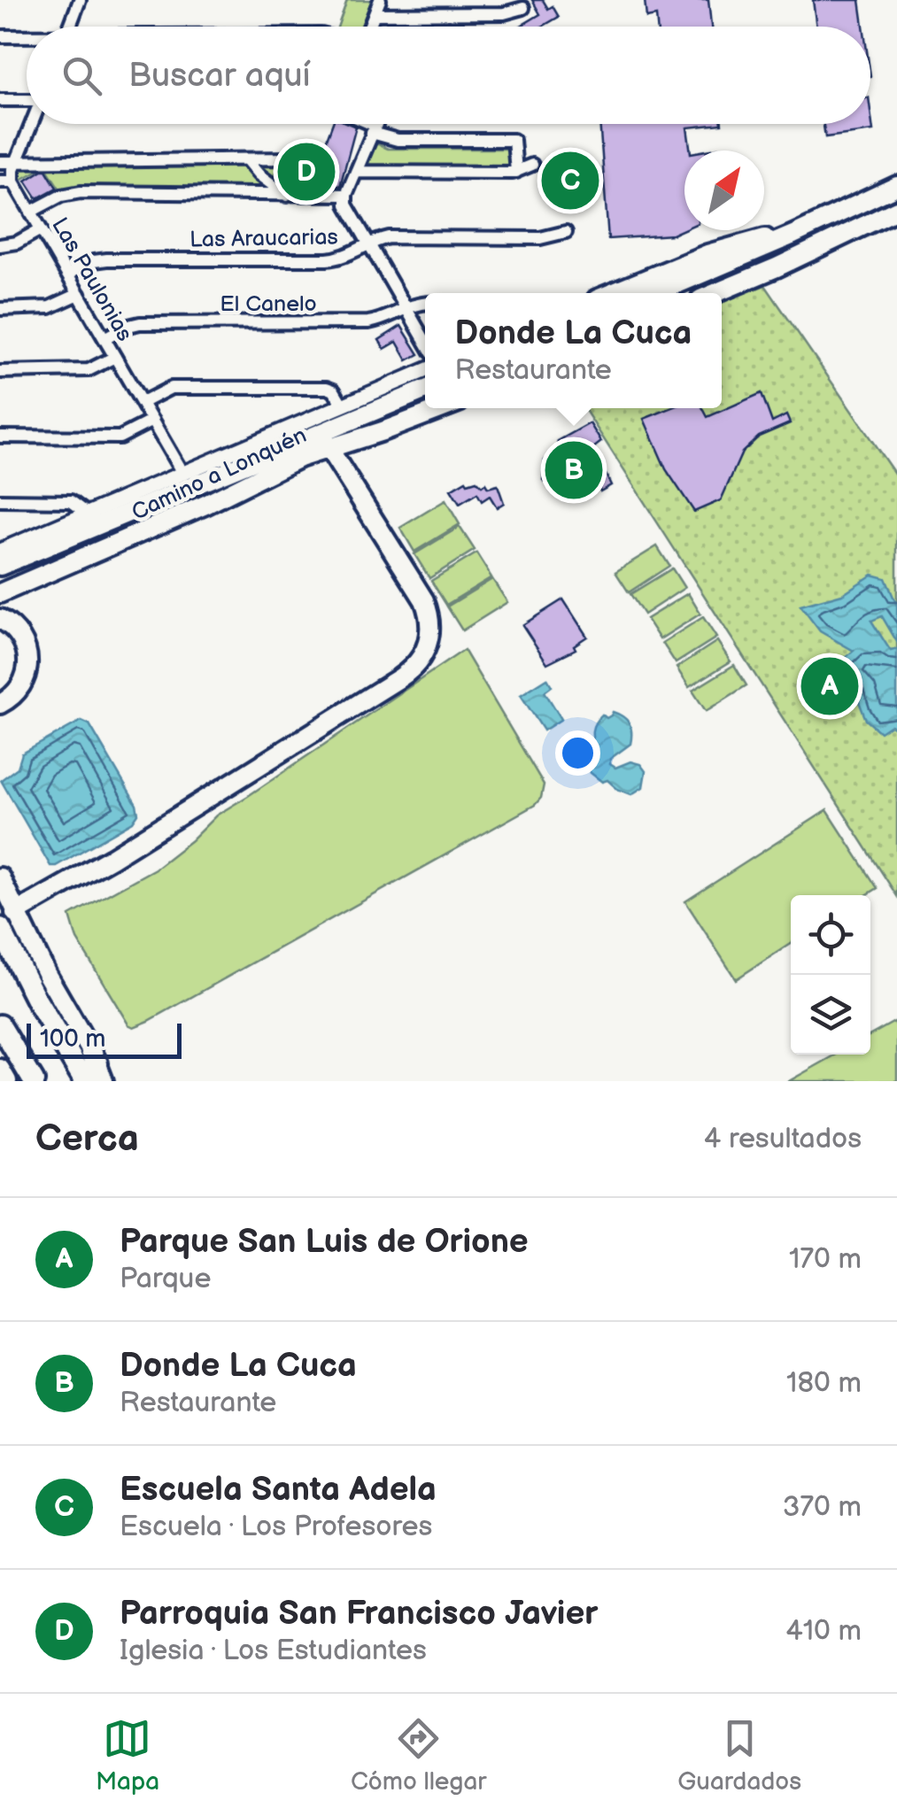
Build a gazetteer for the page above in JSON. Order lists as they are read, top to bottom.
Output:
{
  "streets": {
    "main road": ["Camino a Lonquén"],
    "street": ["Las Araucarias", "Las Paulonias", "El Canelo"]
  },
  "crossings": [
    ["Las Araucarias", "Las Paulonias"],
    ["Las Paulonias", "El Canelo"],
    ["Las Paulonias", "Camino a Lonquén"]
  ],
  "scale_bar": "100 m",
  "north": "top right",
  "page": {
    "search": "Buscar aquí",
    "pins": [
      "D",
      "C",
      "B",
      "A"
    ],
    "popup": ["Donde La Cuca", "Restaurante"],
    "scale": "100 m",
    "heading": ["Cerca", "4 resultados"],
    "list": [
      {
        "mark": "A",
        "name": "Parque San Luis de Orione",
        "note": "Parque",
        "value": "170 m"
      },
      {
        "mark": "B",
        "name": "Donde La Cuca",
        "note": "Restaurante",
        "value": "180 m"
      },
      {
        "mark": "C",
        "name": "Escuela Santa Adela",
        "note": "Escuela · Los Profesores",
        "value": "370 m"
      },
      {
        "mark": "D",
        "name": "Parroquia San Francisco Javier",
        "note": "Iglesia · Los Estudiantes",
        "value": "410 m"
      }
    ],
    "nav": ["Mapa", "Cómo llegar", "Guardados"]
  }
}
